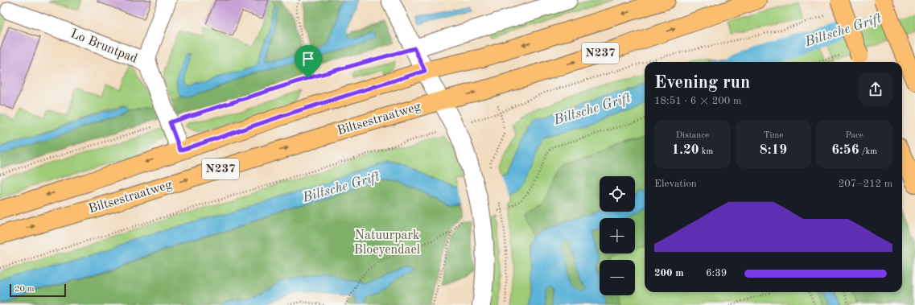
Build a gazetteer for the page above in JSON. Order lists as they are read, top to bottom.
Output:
{
  "streets": {
    "main road": ["N237", "Biltsestraatweg"],
    "street": ["Lo Bruntpad"]
  },
  "crossings": [
    ["Lo Bruntpad", "Biltsestraatweg"]
  ],
  "water": ["Biltsche Grift"],
  "parks": ["Natuurpark Bloeyendael"],
  "scale_bar": "20 m",
  "page": {
    "heading": ["Evening run", "18:51 · 6 × 200 m"],
    "stats": [
      ["Distance", "1.20 km"],
      ["Time", "8:19"],
      ["Pace", "6:56 /km"]
    ],
    "chart": ["Elevation", "207–212 m"],
    "map_buttons": ["+", "−"],
    "list": [
      {
        "name": "200 m",
        "note": "6:39"
      }
    ],
    "scale": "20 m"
  }
}
